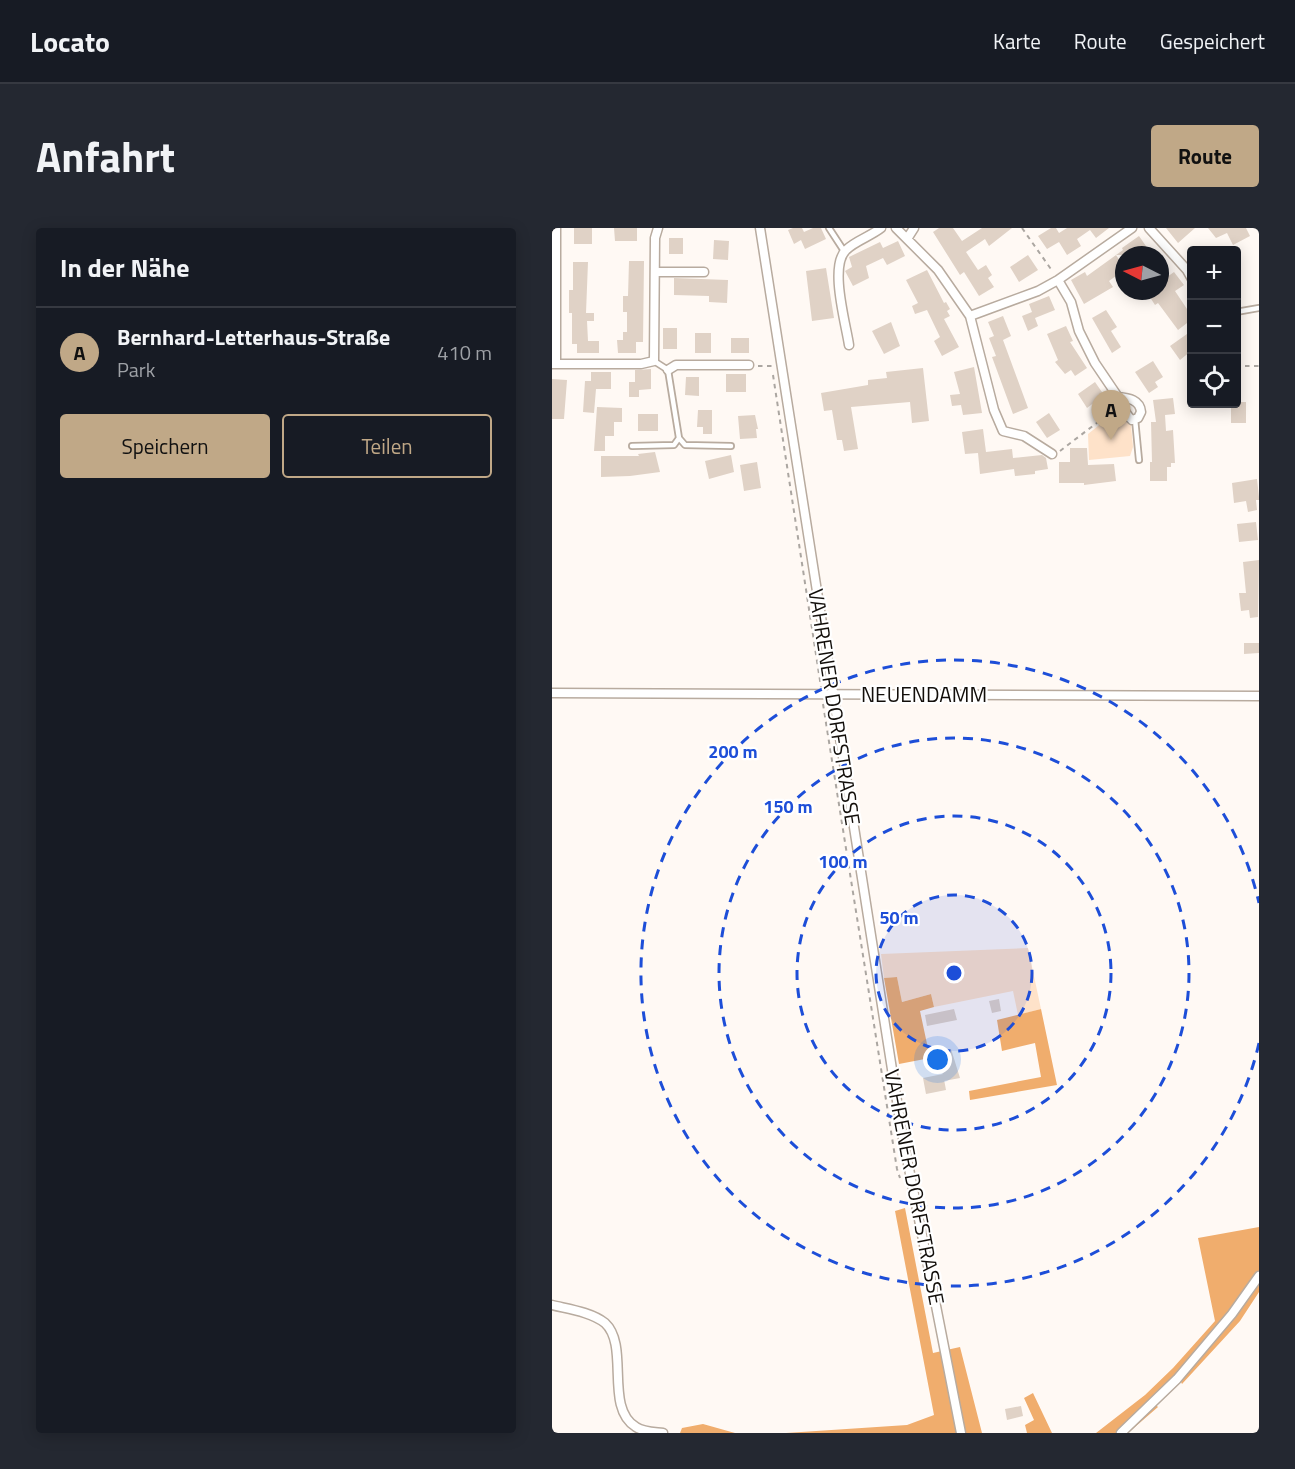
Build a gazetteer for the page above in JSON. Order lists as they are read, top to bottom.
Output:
{
  "streets": {
    "street": ["NEUENDAMM", "VAHRENER DORFSTRASSE"]
  },
  "crossings": [
    ["NEUENDAMM", "VAHRENER DORFSTRASSE"]
  ],
  "north": "left",
  "page": {
    "header": "Locato",
    "nav": ["Karte", "Route", "Gespeichert"],
    "title": "Anfahrt",
    "buttons": [
      "Route",
      ["Speichern", "Teilen"]
    ],
    "heading": "In der Nähe",
    "map_buttons": ["+", "−"],
    "list": [
      {
        "mark": "A",
        "name": "Bernhard-Letterhaus-Straße",
        "note": "Park",
        "value": "410 m"
      }
    ],
    "pins": "A"
  },
  "rings": [
    "200 m",
    "150 m",
    "100 m",
    "50 m"
  ]
}
